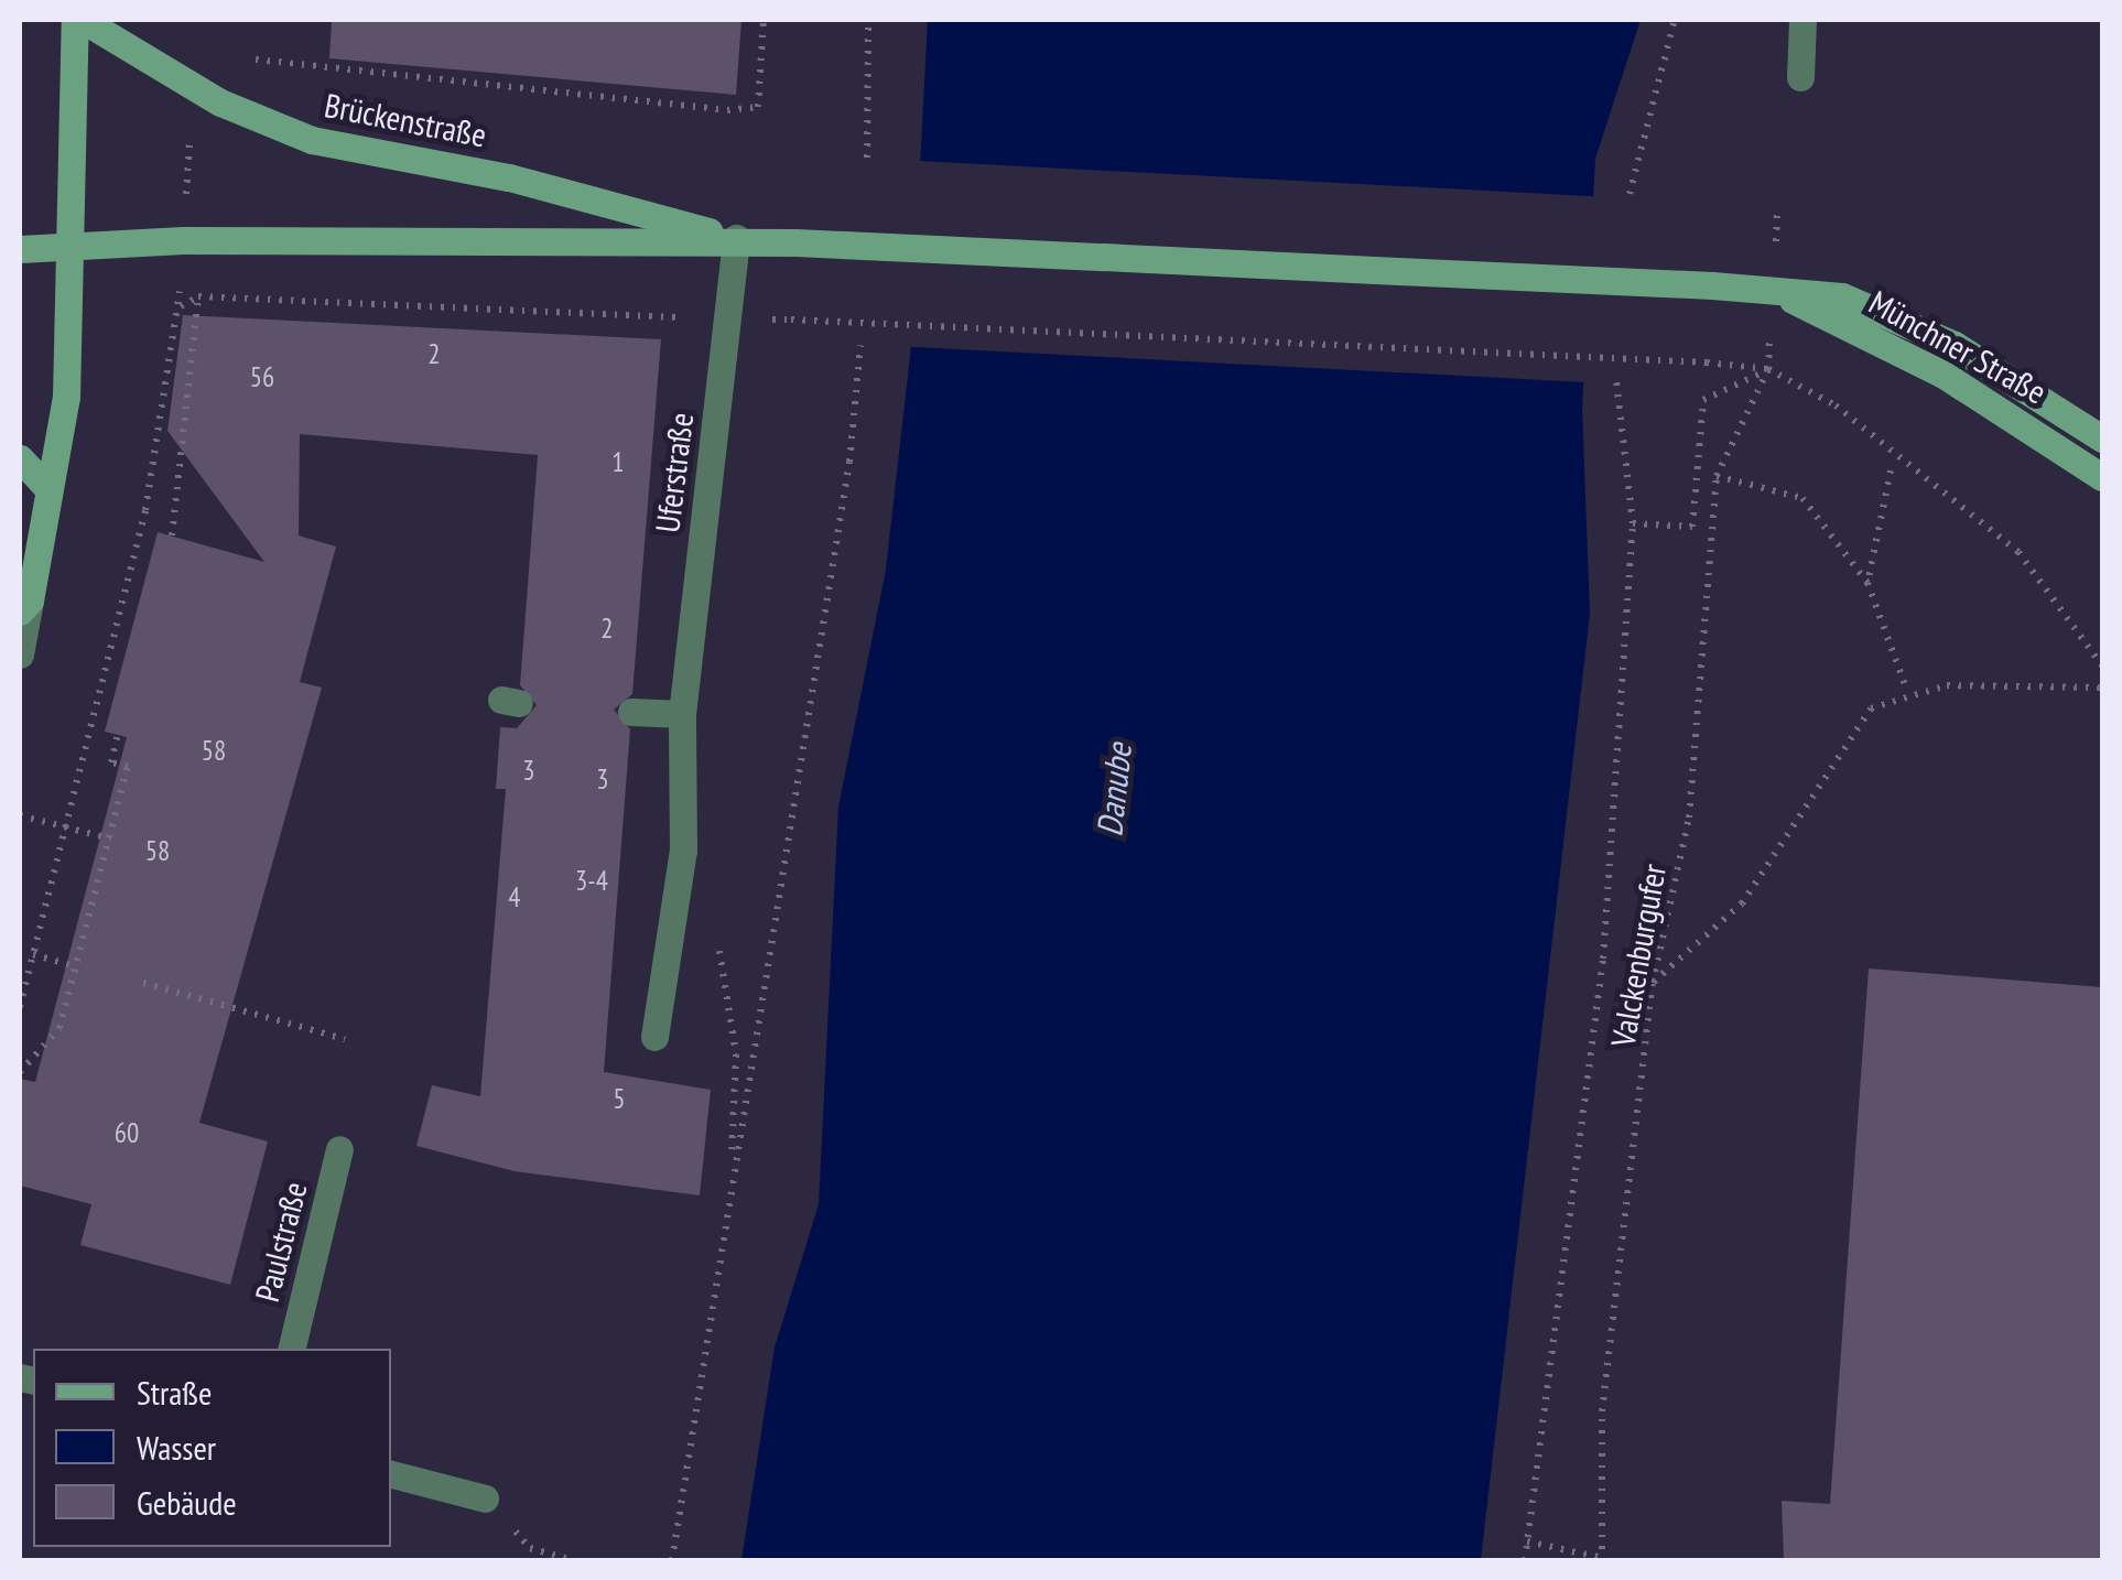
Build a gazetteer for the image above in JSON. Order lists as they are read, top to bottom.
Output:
{
  "streets": {
    "main road": ["Brückenstraße", "Münchner Straße"],
    "street": ["Uferstraße", "Paulstraße"],
    "path": ["Valckenburgufer"]
  },
  "crossings": [
    ["Brückenstraße", "Münchner Straße"],
    ["Brückenstraße", "Uferstraße"]
  ],
  "water": ["Danube"],
  "house_numbers": [
    "2",
    "56",
    "1",
    "2",
    "58",
    "3",
    "3",
    "58",
    "3-4",
    "4",
    "5",
    "60"
  ],
  "legend": ["Straße", "Wasser", "Gebäude"]
}
